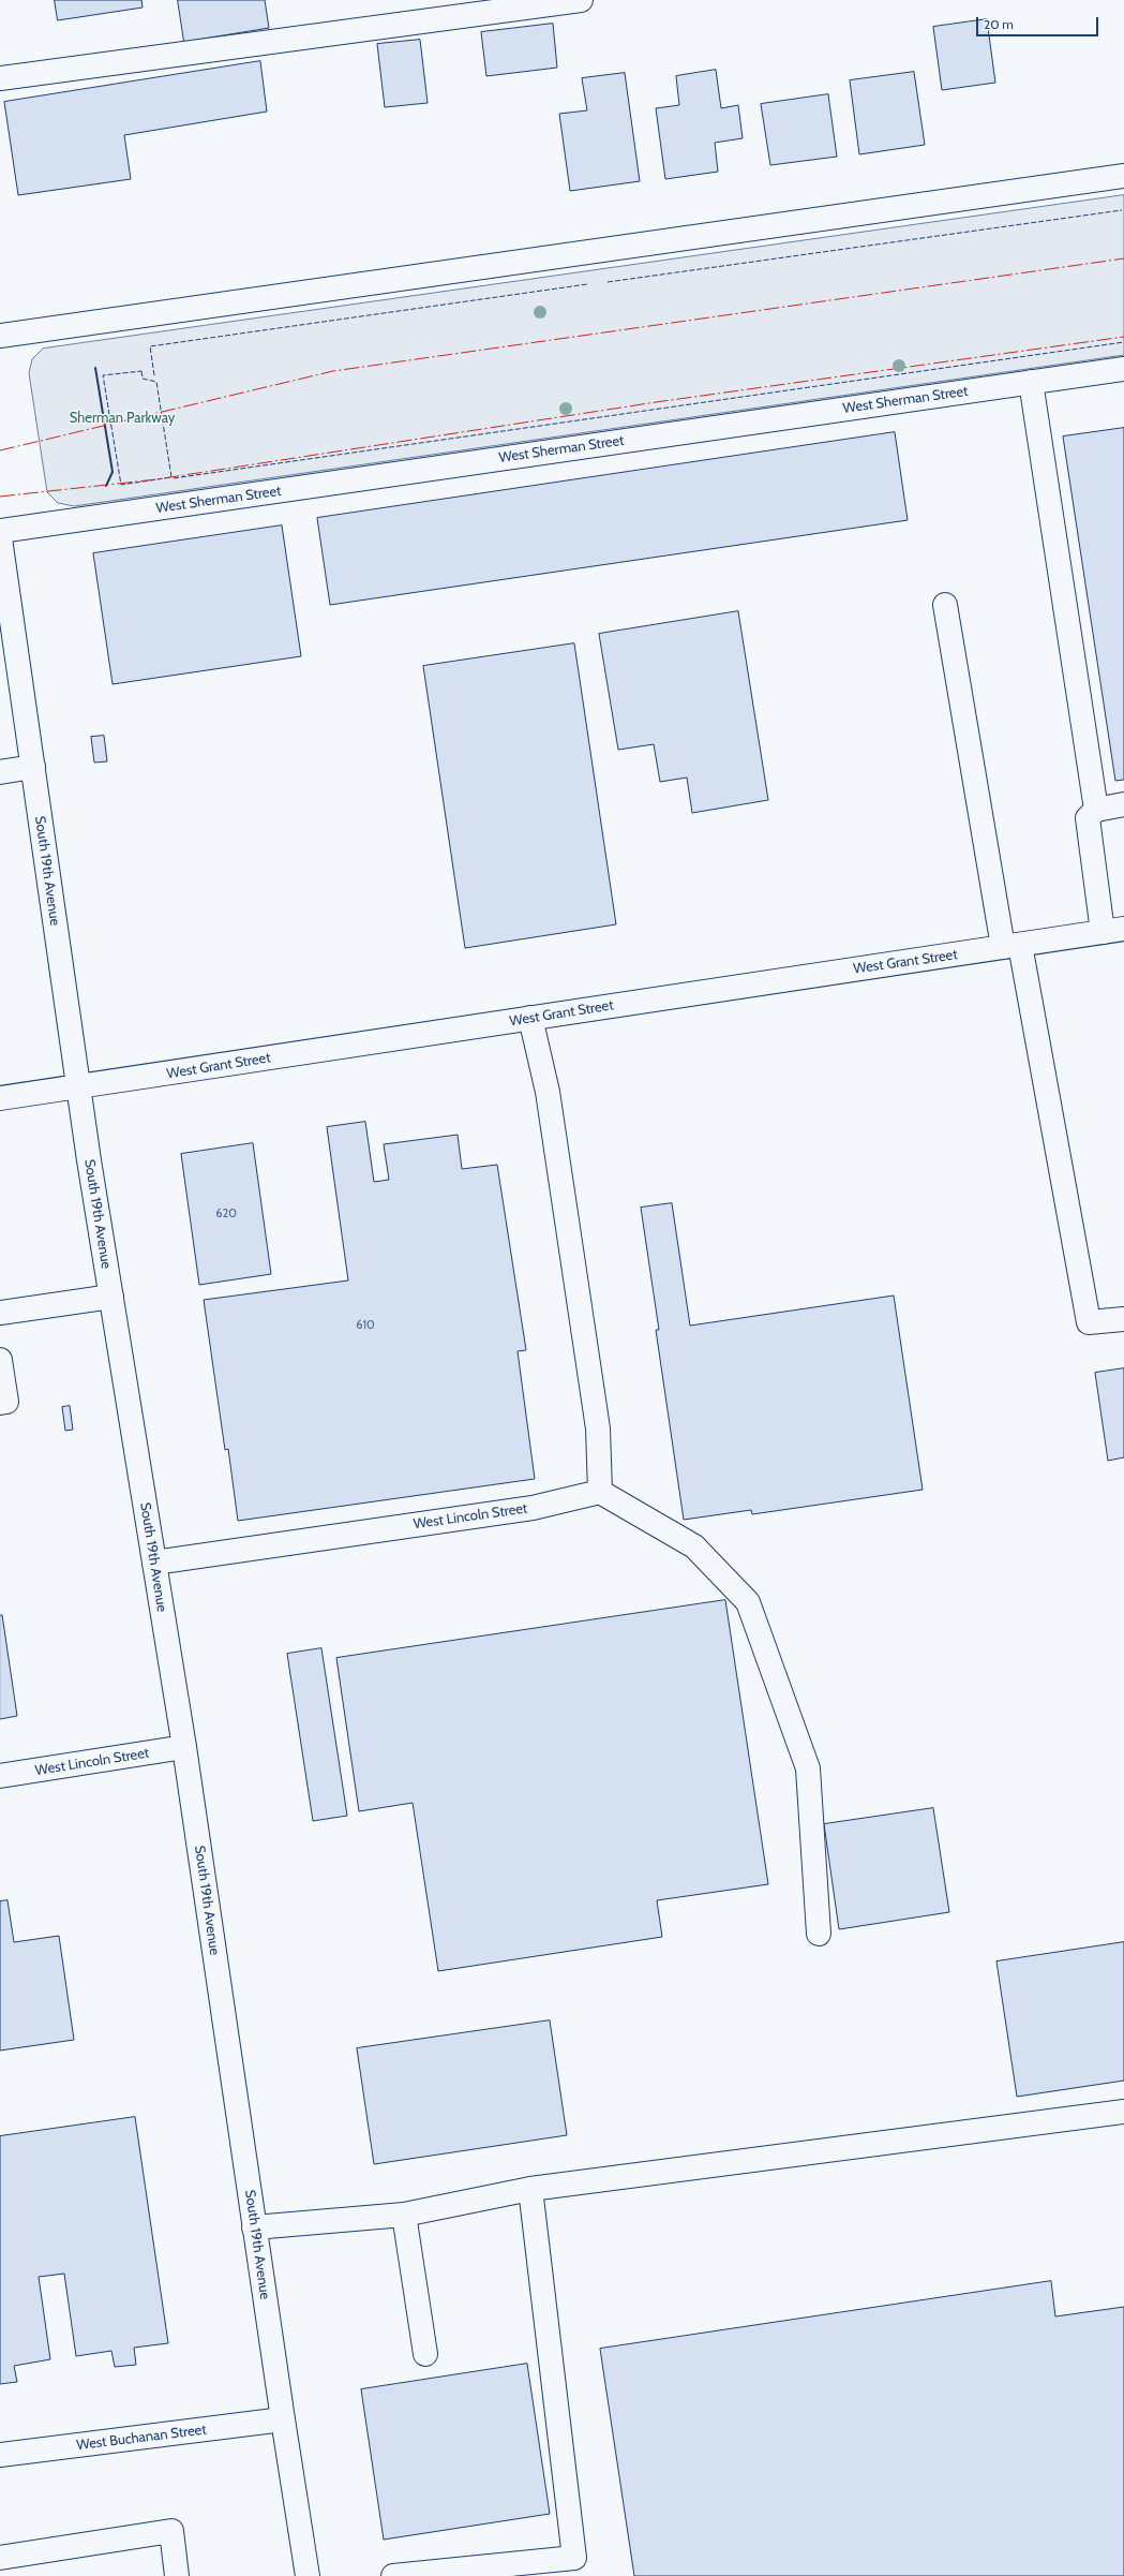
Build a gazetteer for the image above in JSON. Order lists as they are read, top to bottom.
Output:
{
  "streets": {
    "main road": [
      "West Sherman Street",
      "South 19th Avenue",
      "West Grant Street",
      "West Lincoln Street",
      "West Buchanan Street"
    ]
  },
  "crossings": [
    ["South 19th Avenue", "West Grant Street"],
    ["South 19th Avenue", "West Lincoln Street"],
    ["South 19th Avenue", "West Buchanan Street"]
  ],
  "parks": ["Sherman Parkway"],
  "house_numbers": ["620", "610"],
  "scale_bar": "20 m"
}
